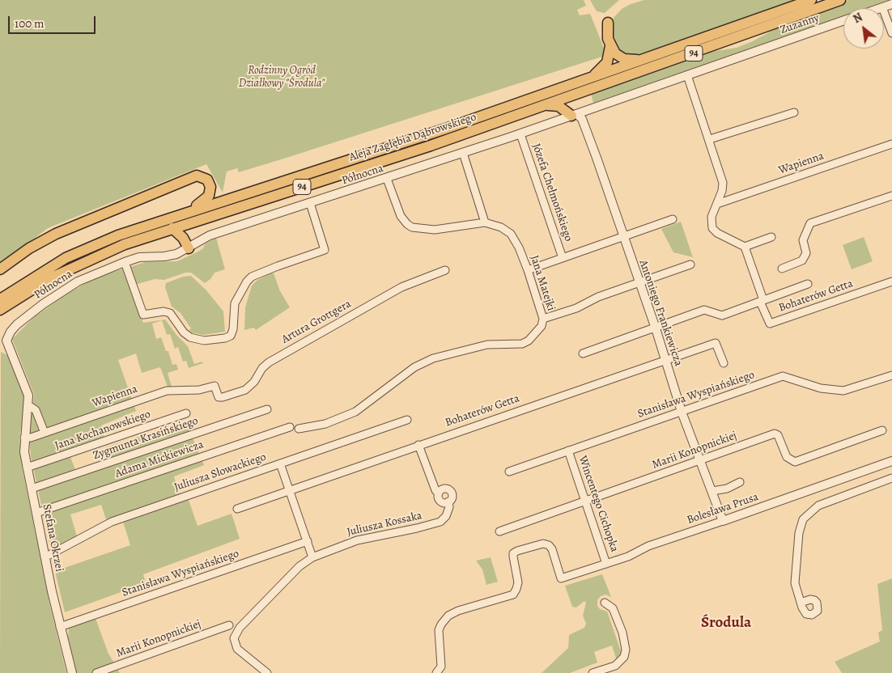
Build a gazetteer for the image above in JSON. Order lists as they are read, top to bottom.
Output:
{
  "streets": {
    "main road": ["94", "Aleja Zagłębia Dąbrowskiego"],
    "street": [
      "Zuzanny",
      "Wapienna",
      "Północna",
      "Józefa Chełmońskiego",
      "Jana Matejki",
      "Bohaterów Getta",
      "Antoniego Frankiewicza",
      "Artura Grottgera",
      "Stanisława Wyspiańskiego",
      "Jana Kochanowskiego",
      "Zygmunta Krasińskiego",
      "Marii Konopnickiej",
      "Adama Mickiewicza",
      "Juliusza Słowackiego",
      "Wincentego Cichopka",
      "Bolesława Prusa",
      "Juliusza Kossaka",
      "Stefana Okrzei"
    ]
  },
  "crossings": [
    ["Zuzanny", "Północna"],
    ["Wapienna", "Artura Grottgera"],
    ["Wapienna", "Stefana Okrzei"],
    ["Północna", "Józefa Chełmońskiego"],
    ["Północna", "Jana Matejki"],
    ["Północna", "Antoniego Frankiewicza"],
    ["Północna", "Stefana Okrzei"],
    ["Bohaterów Getta", "Antoniego Frankiewicza"],
    ["Antoniego Frankiewicza", "Stanisława Wyspiańskiego"],
    ["Antoniego Frankiewicza", "Marii Konopnickiej"],
    ["Antoniego Frankiewicza", "Bolesława Prusa"],
    ["Stanisława Wyspiańskiego", "Wincentego Cichopka"],
    ["Stanisława Wyspiańskiego", "Stefana Okrzei"],
    ["Jana Kochanowskiego", "Stefana Okrzei"],
    ["Zygmunta Krasińskiego", "Stefana Okrzei"],
    ["Marii Konopnickiej", "Wincentego Cichopka"],
    ["Adama Mickiewicza", "Stefana Okrzei"],
    ["Juliusza Słowackiego", "Stefana Okrzei"],
    ["Wincentego Cichopka", "Bolesława Prusa"]
  ],
  "districts": ["Środula"],
  "parks": ["Rodzinny Ogród Działkowy \"Środula\""],
  "scale_bar": "100 m",
  "north": "top left"
}
